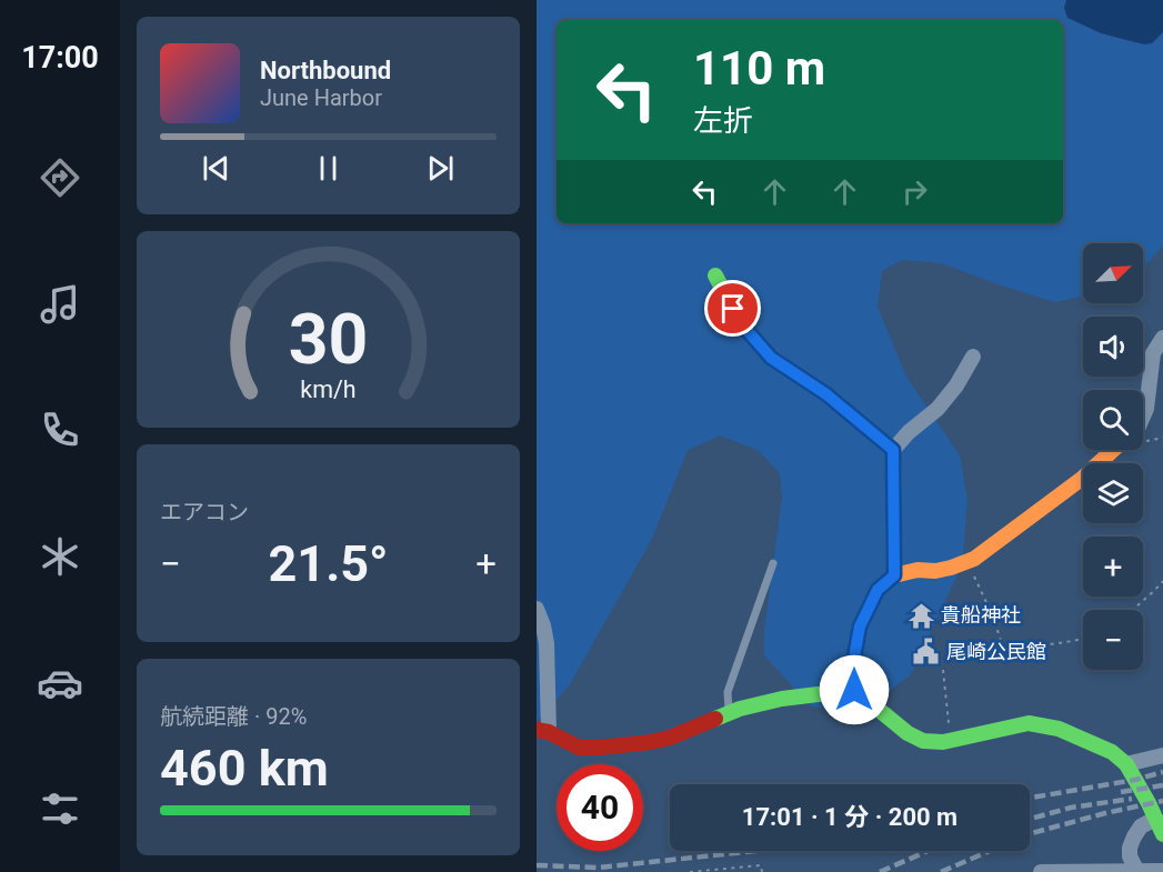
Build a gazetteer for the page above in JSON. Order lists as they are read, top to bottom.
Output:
{
  "places": {
    "temple": ["貴船神社"],
    "public building": ["尾崎公民館"]
  },
  "north": "top right",
  "page": {
    "tabs": "17:00",
    "turn": ["110 m", "左折"],
    "song": ["Northbound", "June Harbor"],
    "map_buttons": ["+", "−"],
    "tile": [
      "エアコン",
      ["航続距離 · 92%", "460 km"]
    ],
    "heat": ["−", "21.5°", "+"],
    "limit": "40",
    "trip": "17:01 · 1 分 · 200 m",
    "gauge": ["30", "km/h"]
  }
}
